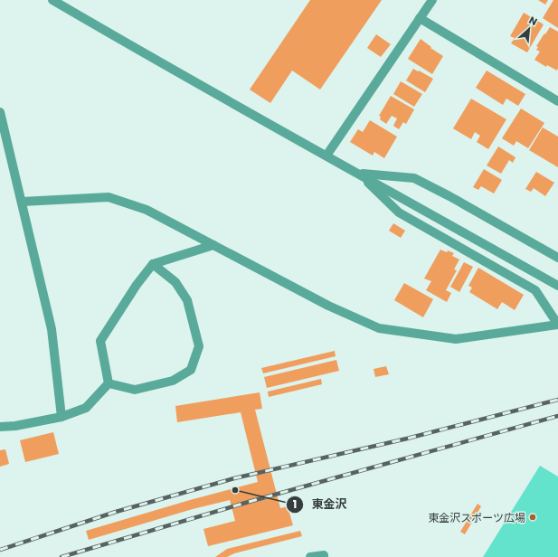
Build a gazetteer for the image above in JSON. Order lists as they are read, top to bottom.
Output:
{
  "places": ["東金沢", "東金沢スポーツ広場"],
  "north": "top right"
}
